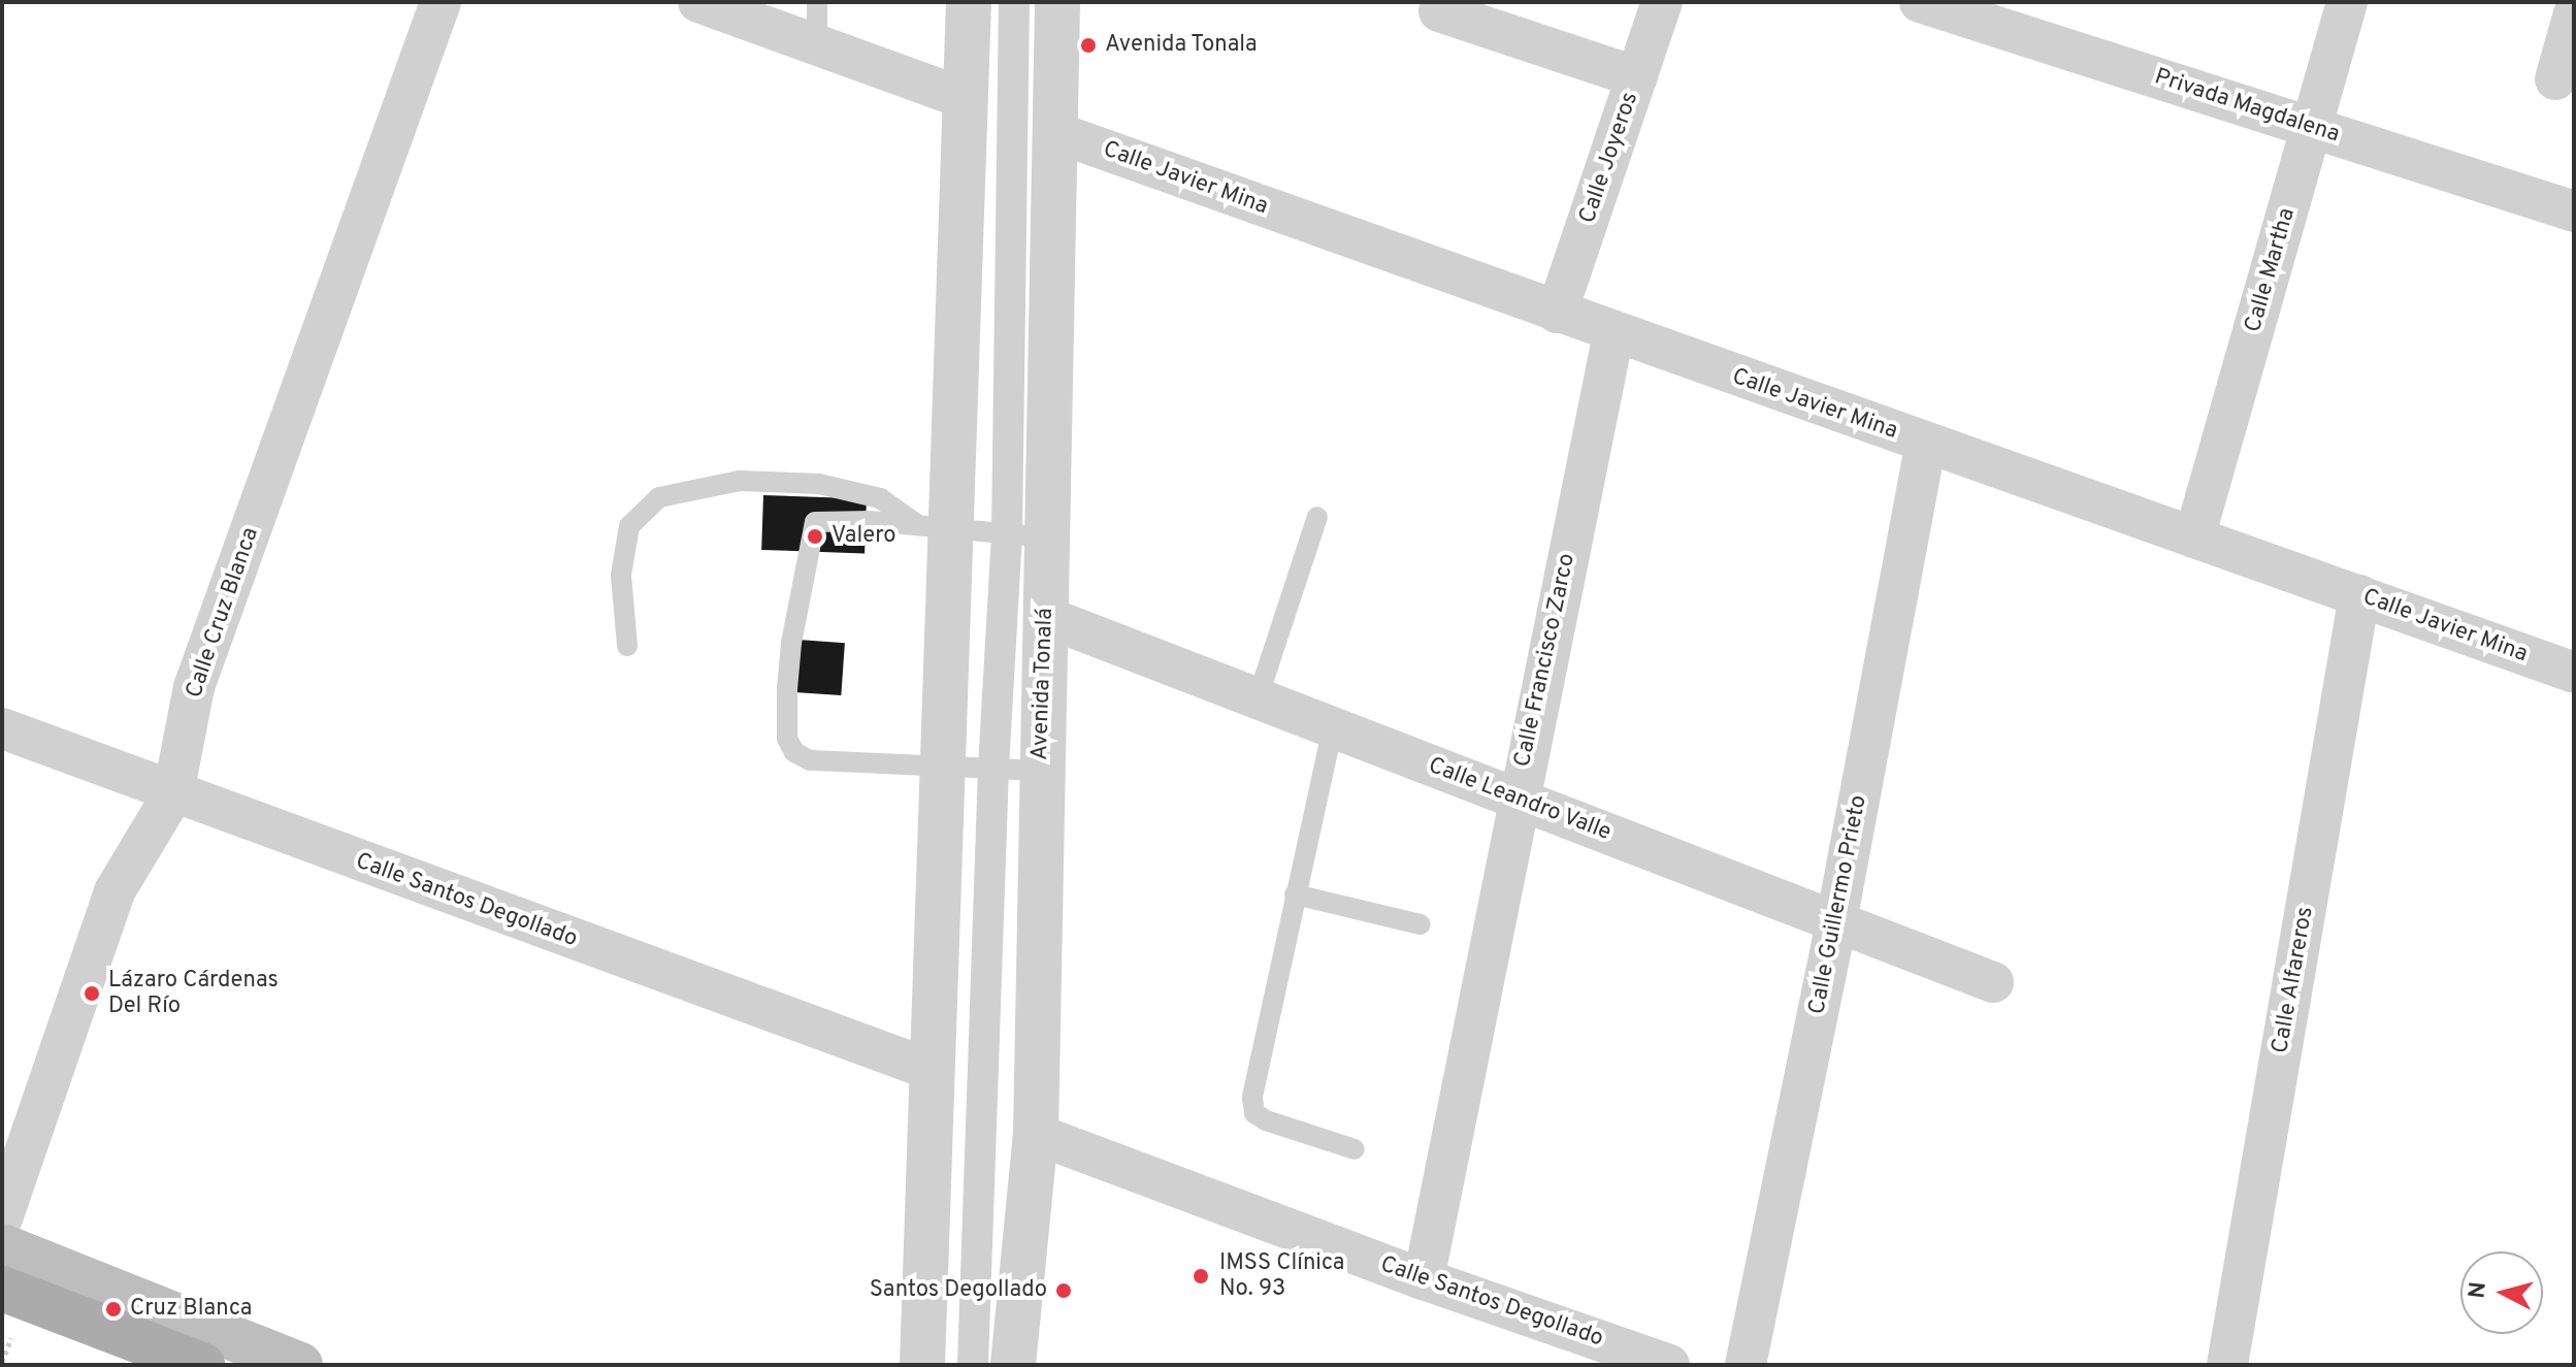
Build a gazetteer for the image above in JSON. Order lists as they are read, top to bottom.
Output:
{
  "streets": {
    "street": [
      "Privada Magdalena",
      "Calle Joyeros",
      "Calle Javier Mina",
      "Calle Martha",
      "Calle Cruz Blanca",
      "Calle Francisco Zarco",
      "Avenida Tonalá",
      "Calle Leandro Valle",
      "Calle Santos Degollado",
      "Calle Guillermo Prieto",
      "Calle Alfareros"
    ]
  },
  "crossings": [
    ["Privada Magdalena", "Calle Martha"],
    ["Calle Joyeros", "Calle Javier Mina"],
    ["Calle Javier Mina", "Calle Martha"],
    ["Calle Javier Mina", "Calle Francisco Zarco"],
    ["Calle Javier Mina", "Avenida Tonalá"],
    ["Calle Javier Mina", "Calle Guillermo Prieto"],
    ["Calle Javier Mina", "Calle Alfareros"],
    ["Calle Cruz Blanca", "Calle Santos Degollado"],
    ["Calle Francisco Zarco", "Calle Leandro Valle"],
    ["Calle Francisco Zarco", "Calle Santos Degollado"],
    ["Avenida Tonalá", "Calle Leandro Valle"],
    ["Avenida Tonalá", "Calle Santos Degollado"],
    ["Calle Leandro Valle", "Calle Guillermo Prieto"]
  ],
  "places": [
    "Avenida Tonala",
    "Valero",
    "Lázaro Cárdenas Del Río",
    "IMSS Clínica No. 93",
    "Santos Degollado",
    "Cruz Blanca"
  ],
  "north": "left"
}
